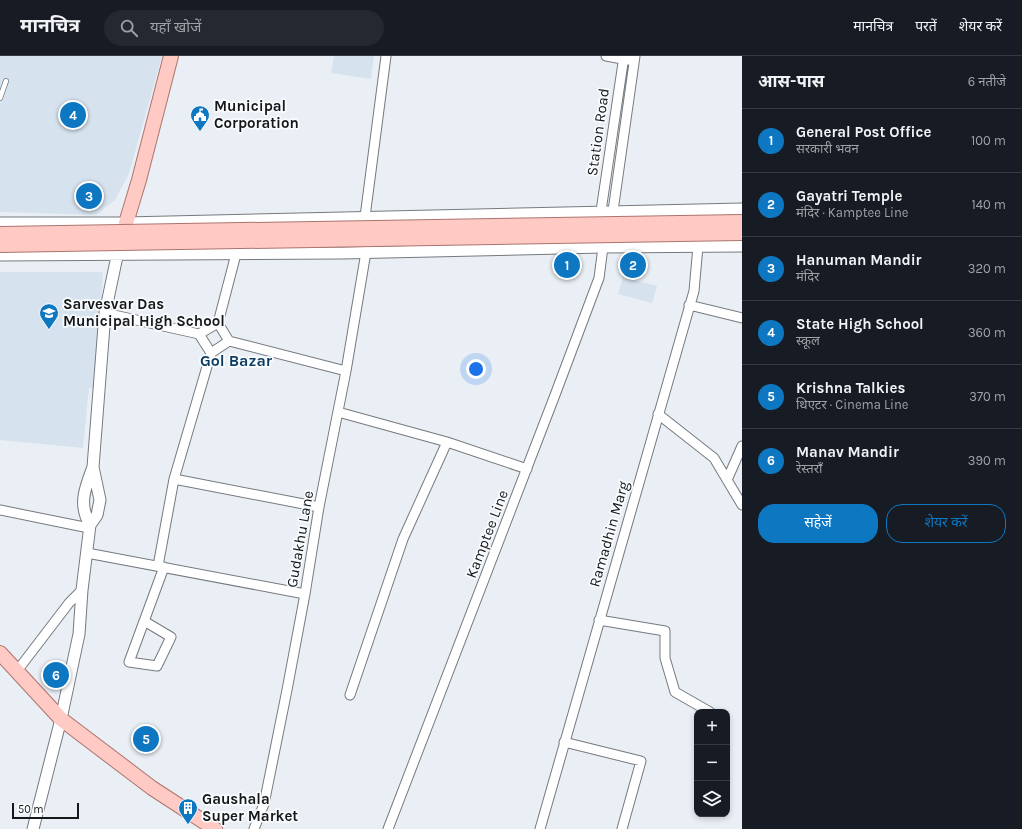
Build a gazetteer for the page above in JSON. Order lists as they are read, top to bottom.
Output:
{
  "streets": {
    "street": [
      "Station Road",
      "Kamptee Line",
      "Ramadhin Marg",
      "Gudakhu Lane"
    ]
  },
  "districts": ["Gol Bazar"],
  "places": {
    "public building": ["Municipal Corporation"],
    "school or university": ["Sarvesvar Das Municipal High School"],
    "building": ["Gaushala Super Market"]
  },
  "scale_bar": "50 m",
  "page": {
    "header": "मानचित्र",
    "search": "यहाँ खोजें",
    "nav": ["मानचित्र", "परतें", "शेयर करें"],
    "heading": ["आस-पास", "6 नतीजे"],
    "pins": [
      "4",
      "3",
      "1",
      "2",
      "6",
      "5"
    ],
    "list": [
      {
        "mark": "1",
        "name": "General Post Office",
        "note": "सरकारी भवन",
        "value": "100 m"
      },
      {
        "mark": "2",
        "name": "Gayatri Temple",
        "note": "मंदिर · Kamptee Line",
        "value": "140 m"
      },
      {
        "mark": "3",
        "name": "Hanuman Mandir",
        "note": "मंदिर",
        "value": "320 m"
      },
      {
        "mark": "4",
        "name": "State High School",
        "note": "स्कूल",
        "value": "360 m"
      },
      {
        "mark": "5",
        "name": "Krishna Talkies",
        "note": "थिएटर · Cinema Line",
        "value": "370 m"
      },
      {
        "mark": "6",
        "name": "Manav Mandir",
        "note": "रेस्तराँ",
        "value": "390 m"
      }
    ],
    "buttons": ["सहेजें", "शेयर करें"],
    "map_buttons": ["+", "−"],
    "scale": "50 m"
  }
}
